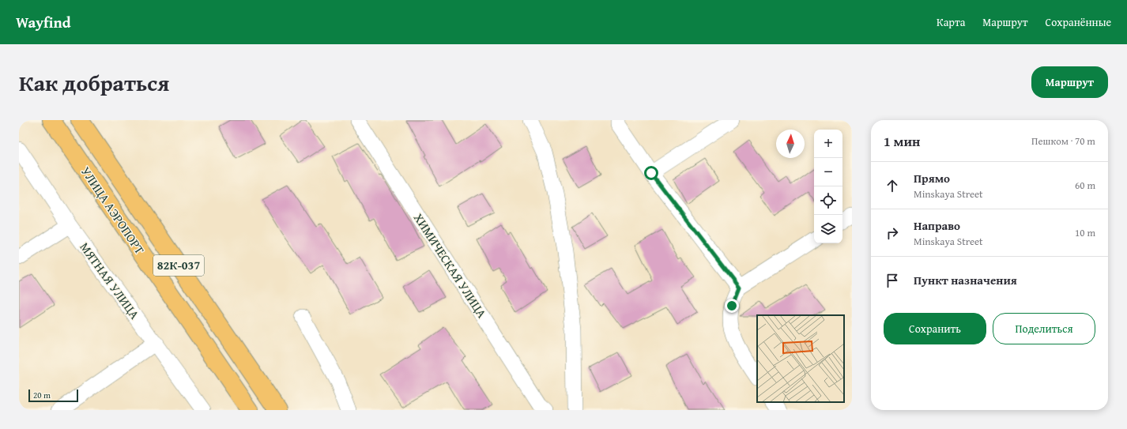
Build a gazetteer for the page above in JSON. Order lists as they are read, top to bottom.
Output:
{
  "streets": {
    "main road": ["УЛИЦА АЭРОПОРТ", "82К-037"],
    "street": ["ХИМИЧЕСКАЯ УЛИЦА", "МЯТНАЯ УЛИЦА"]
  },
  "scale_bar": "20 m",
  "north": "top",
  "page": {
    "header": "Wayfind",
    "nav": ["Карта", "Маршрут", "Сохранённые"],
    "title": "Как добраться",
    "buttons": [
      "Маршрут",
      ["Сохранить", "Поделиться"]
    ],
    "heading": ["1 мин", "Пешком · 70 m"],
    "map_buttons": ["+", "−"],
    "list": [
      ["Прямо", "Minskaya Street", "60 m"],
      ["Направо", "Minskaya Street", "10 m"],
      "Пункт назначения"
    ],
    "scale": "20 m"
  }
}
